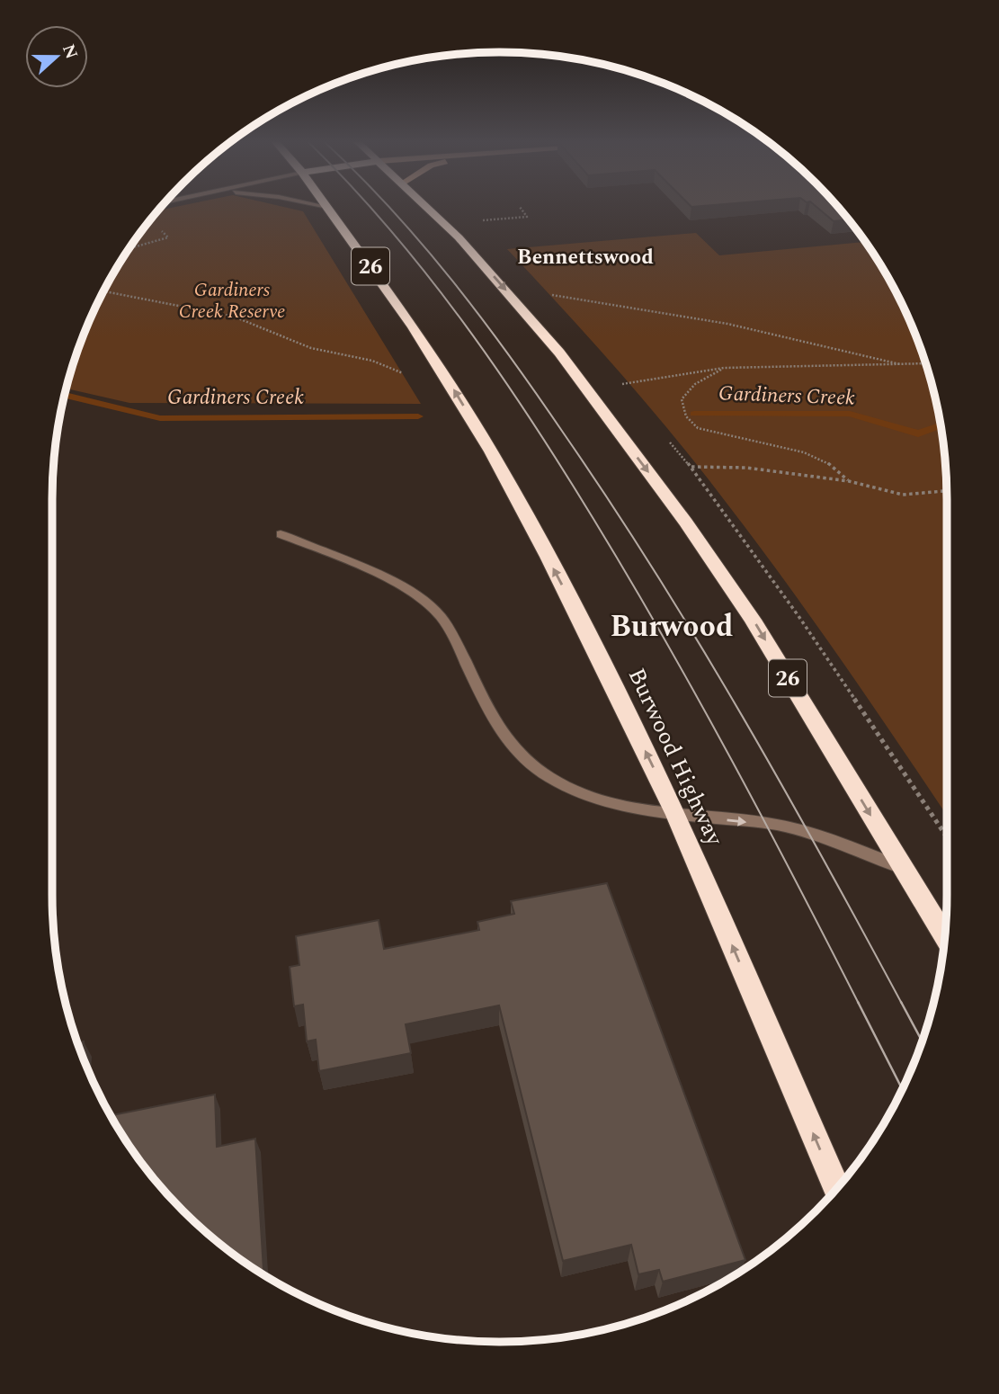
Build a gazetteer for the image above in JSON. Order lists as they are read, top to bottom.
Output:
{
  "streets": {
    "highway": ["26", "Burwood Highway"]
  },
  "districts": ["Bennettswood", "Burwood"],
  "water": ["Gardiners Creek"],
  "parks": ["Gardiners Creek Reserve"],
  "north": "right"
}
